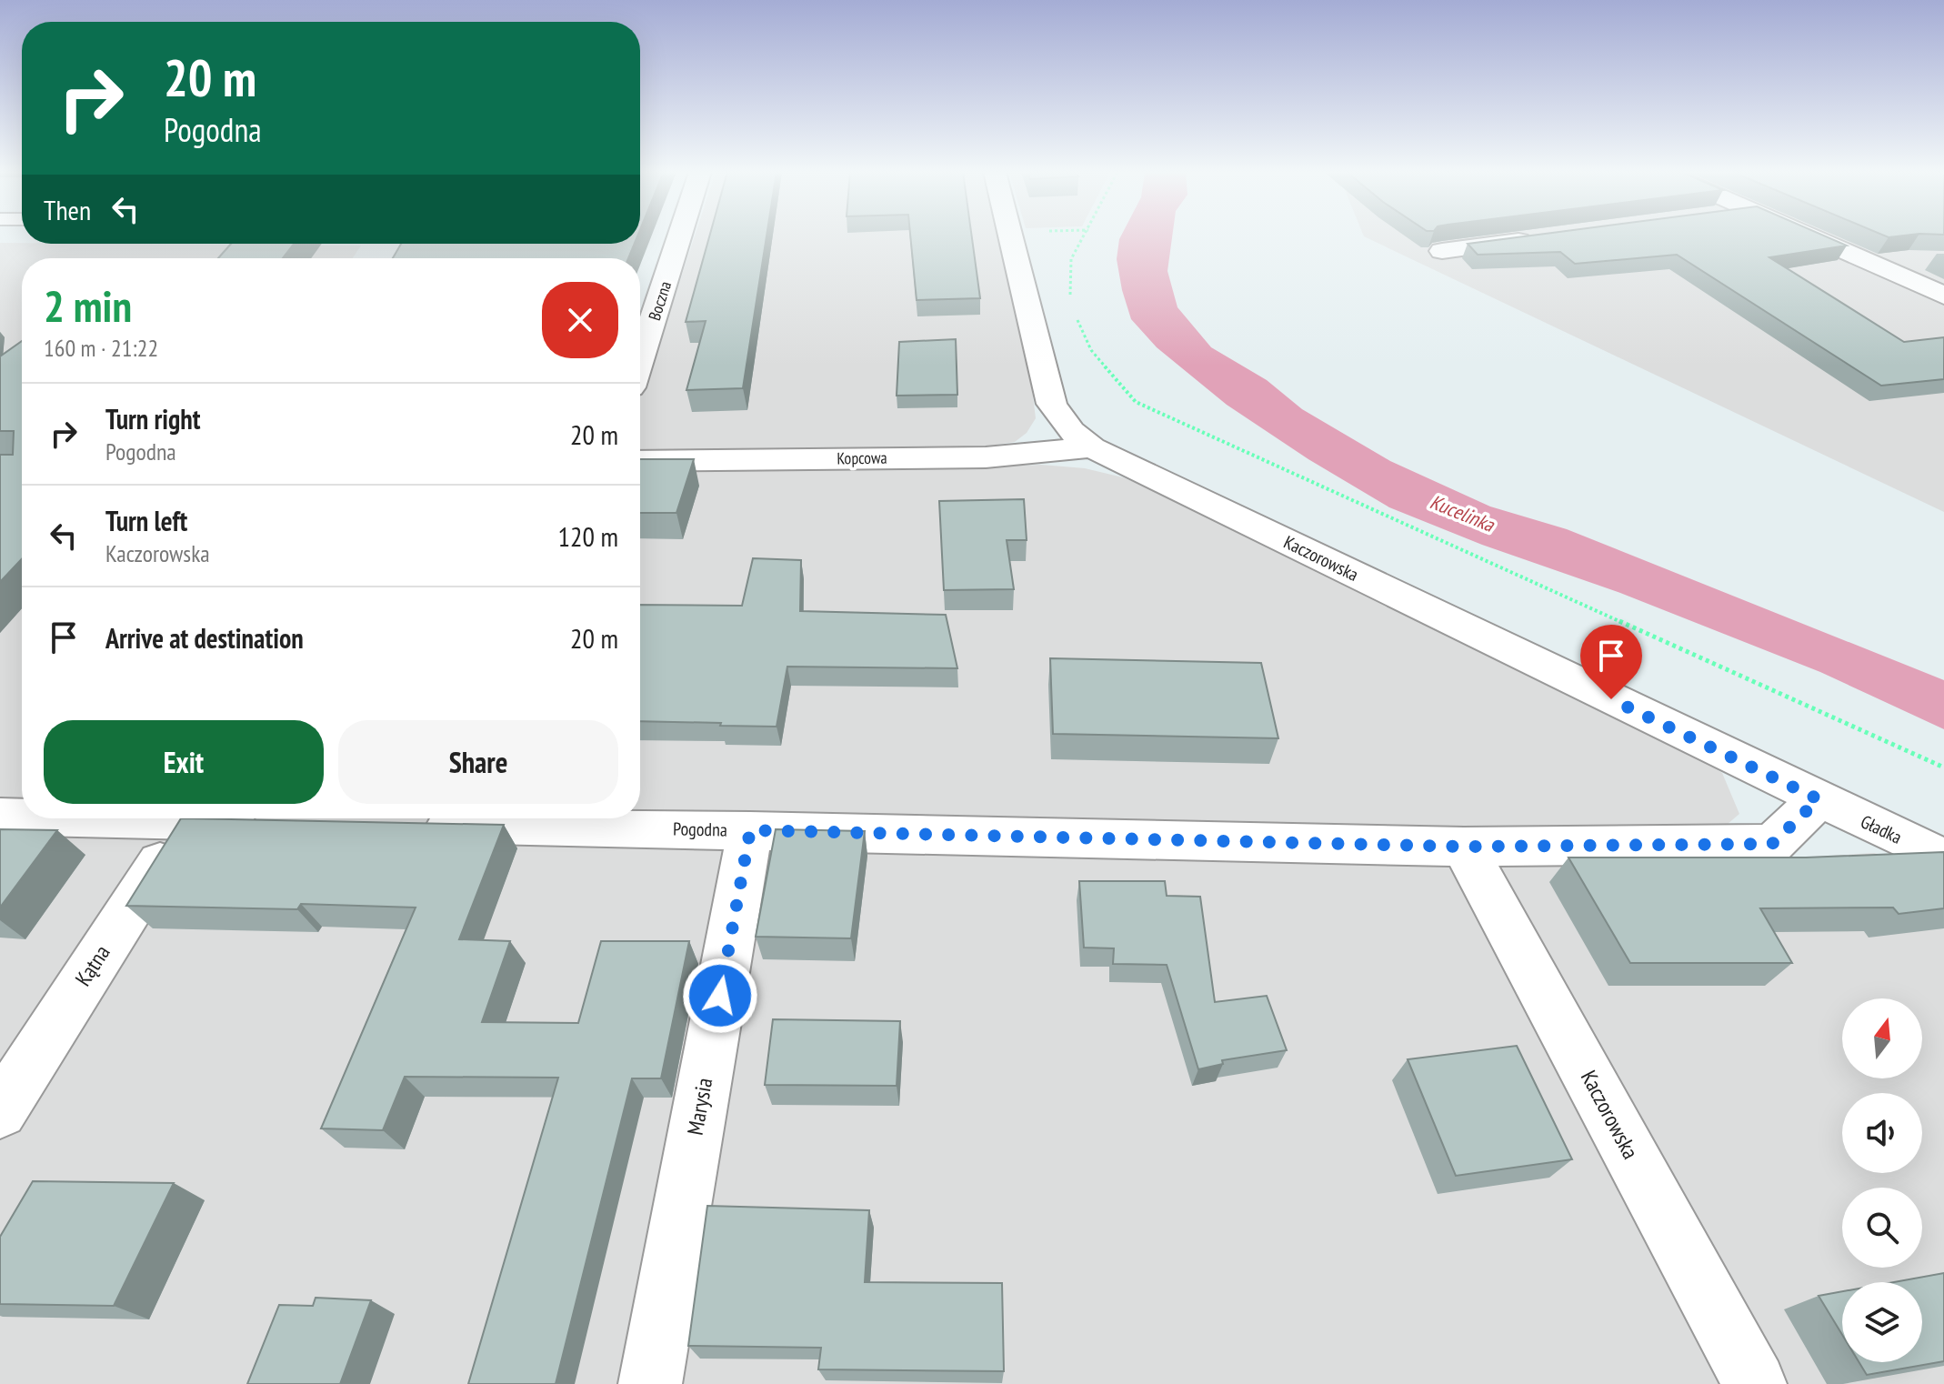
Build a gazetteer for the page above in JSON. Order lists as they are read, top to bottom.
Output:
{
  "streets": {
    "street": [
      "Boczna",
      "Kopcowa",
      "Kaczorowska",
      "Pogodna",
      "Gładka",
      "Kątna",
      "Marysia"
    ]
  },
  "crossings": [
    ["Kopcowa", "Kaczorowska"],
    ["Kaczorowska", "Pogodna"],
    ["Kaczorowska", "Gładka"],
    ["Pogodna", "Gładka"],
    ["Pogodna", "Marysia"]
  ],
  "water": ["Kucelinka"],
  "north": "top",
  "page": {
    "turn": ["20 m", "Pogodna"],
    "then": "Then",
    "heading": ["2 min", "160 m · 21:22"],
    "list": [
      {
        "name": "Turn right",
        "note": "Pogodna",
        "value": "20 m"
      },
      {
        "name": "Turn left",
        "note": "Kaczorowska",
        "value": "120 m"
      },
      {
        "name": "Arrive at destination",
        "value": "20 m"
      }
    ],
    "buttons": ["Exit", "Share"]
  }
}
